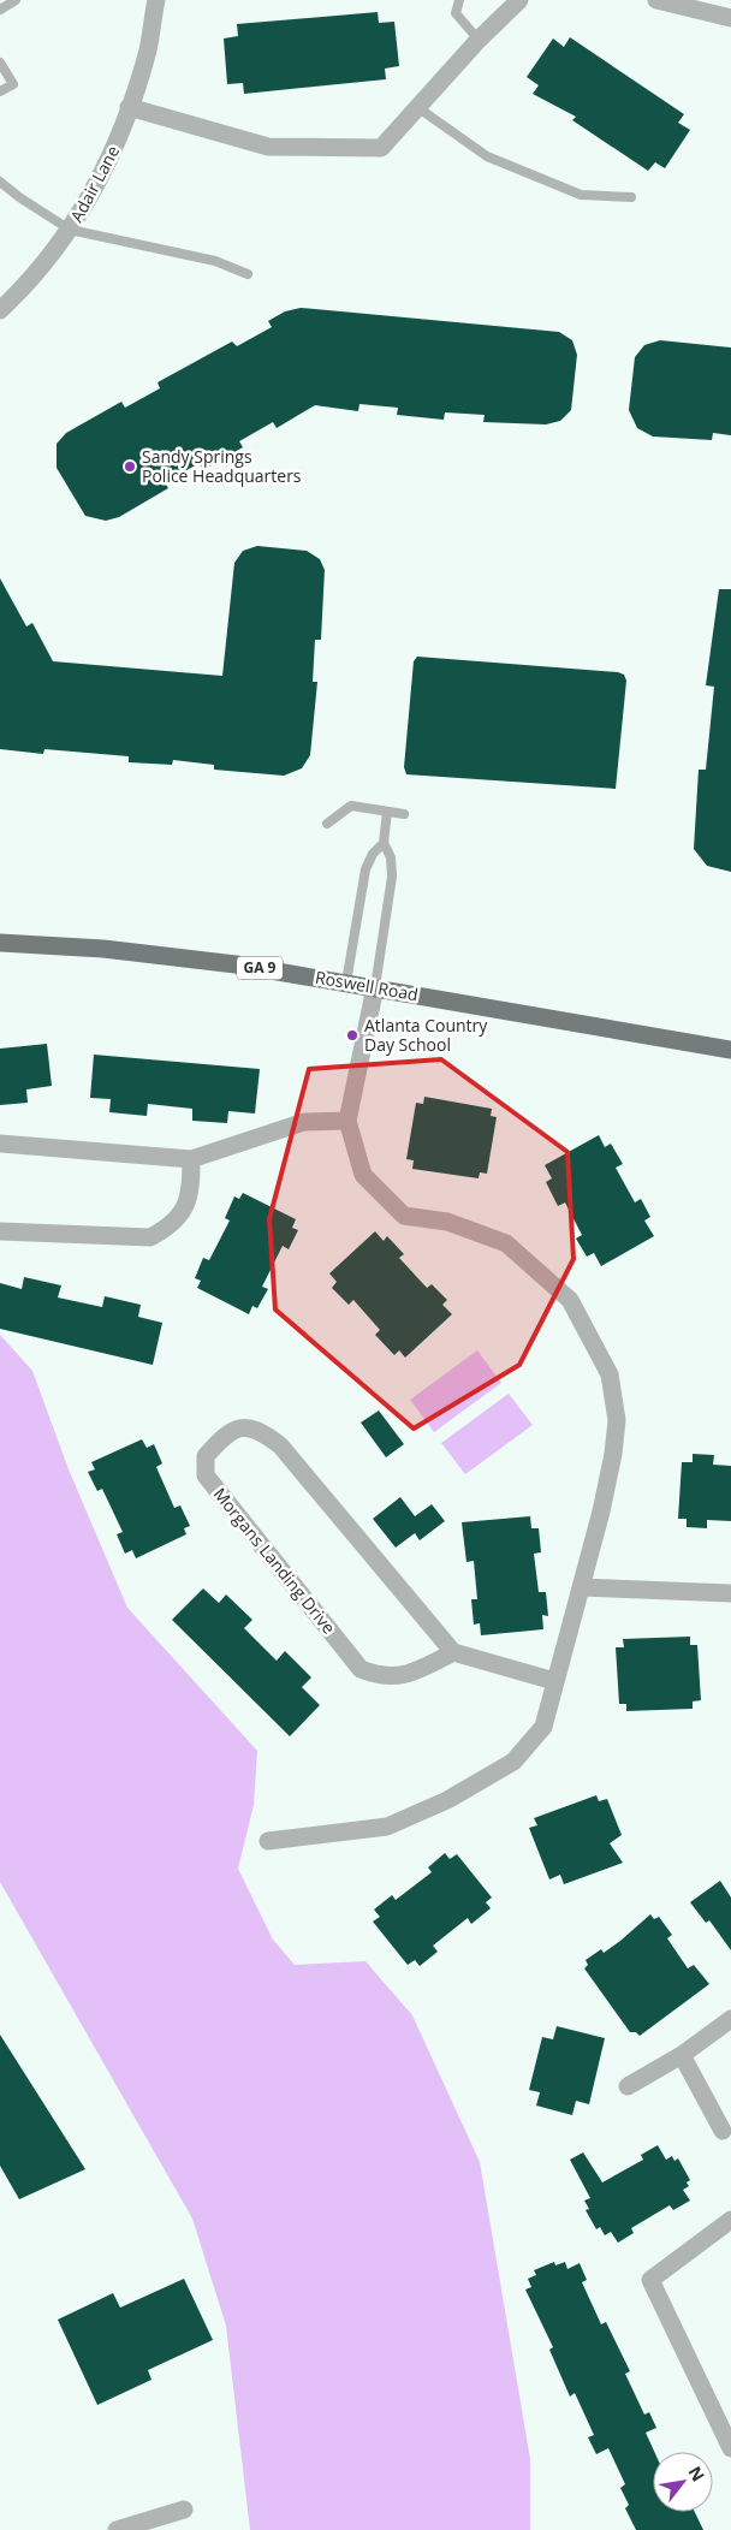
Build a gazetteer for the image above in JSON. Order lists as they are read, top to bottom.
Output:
{
  "streets": {
    "main road": ["GA 9", "Roswell Road"],
    "street": ["Adair Lane", "Morgans Landing Drive"]
  },
  "places": ["Sandy Springs Police Headquarters", "Atlanta Country Day School"],
  "north": "top right"
}
